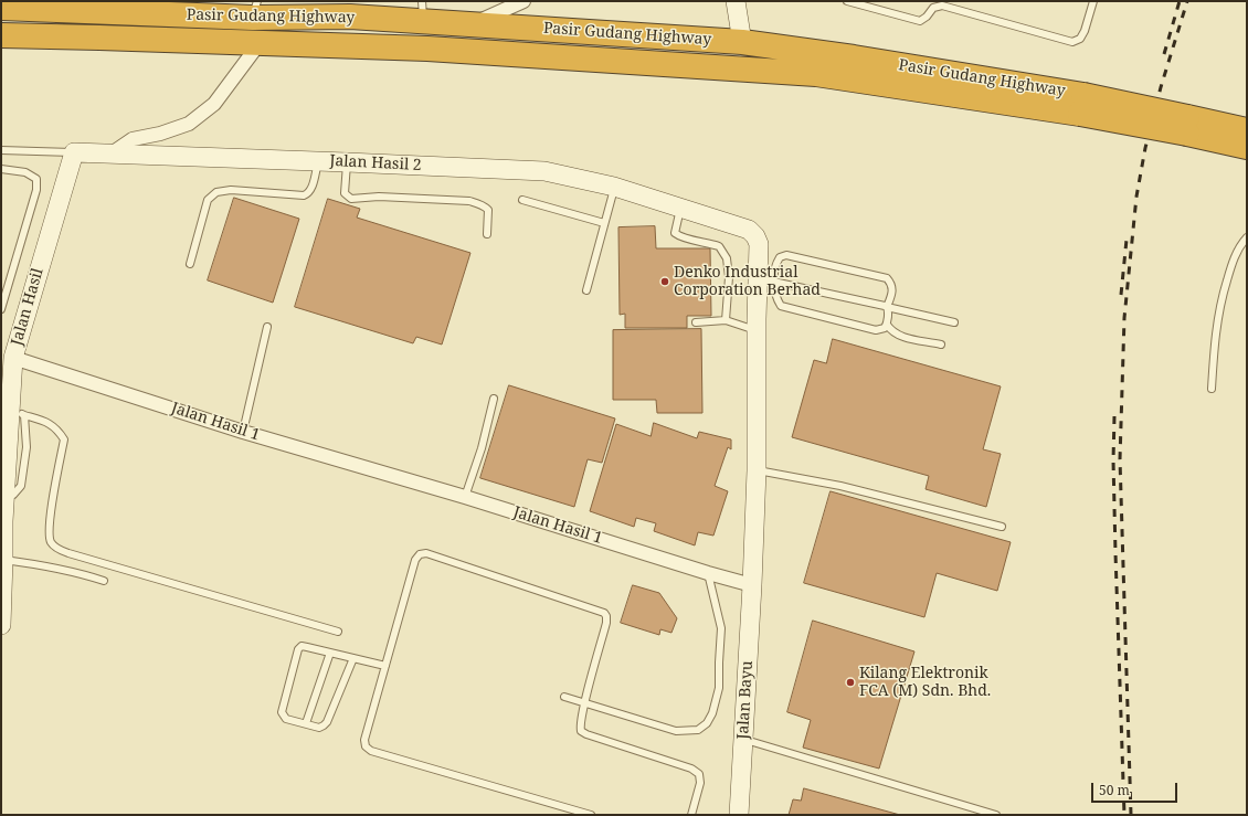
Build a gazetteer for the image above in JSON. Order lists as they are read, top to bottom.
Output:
{
  "streets": {
    "highway": ["Pasir Gudang Highway"],
    "street": [
      "Jalan Hasil 2",
      "Jalan Hasil",
      "Jalan Hasil 1",
      "Jalan Bayu"
    ]
  },
  "crossings": [
    ["Jalan Hasil 2", "Jalan Hasil"],
    ["Jalan Hasil", "Jalan Hasil 1"],
    ["Jalan Hasil 1", "Jalan Bayu"]
  ],
  "places": ["Denko Industrial Corporation Berhad", "Kilang Elektronik FCA (M) Sdn. Bhd."],
  "scale_bar": "50 m"
}
